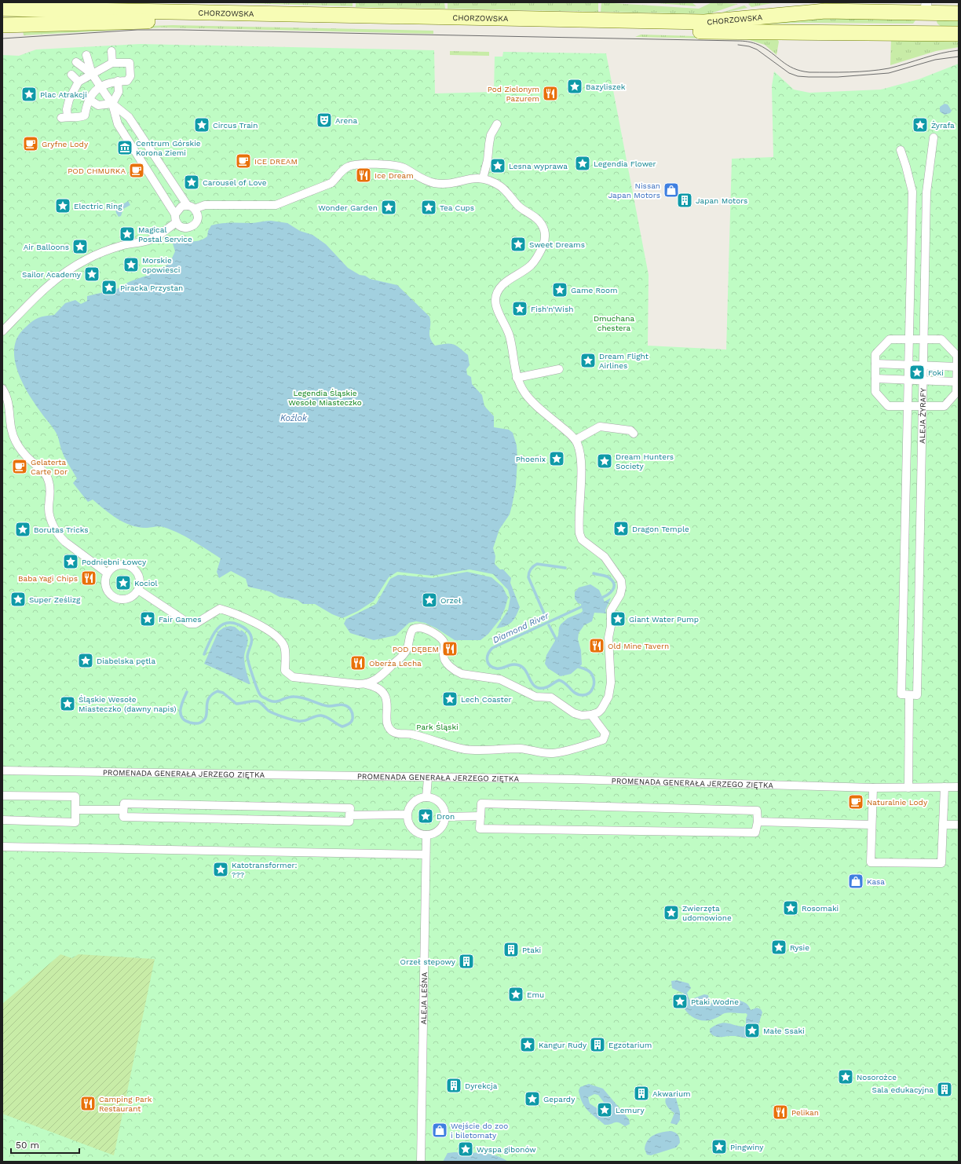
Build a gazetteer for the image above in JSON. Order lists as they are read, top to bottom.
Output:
{
  "streets": {
    "main road": ["CHORZOWSKA"],
    "street": ["ALEJA ŻYRAFY", "PROMENADA GENERAŁA JERZEGO ZIĘTKA", "ALEJA LEŚNA"]
  },
  "water": ["Koźlok", "Diamond River"],
  "parks": ["Dmuchana chestera", "Legendia Śląskie Wesołe Miasteczko", "Park Śląski"],
  "places": {
    "place": [
      "Bazyliszek",
      "Plac Atrakcji",
      "Circus Train",
      "Żyrafa",
      "Legendia Flower",
      "Lesna wyprawa",
      "Carousel of Love",
      "Electric Ring",
      "Wonder Garden",
      "Tea Cups",
      "Magical Postal Service",
      "Sweet Dreams",
      "Air Balloons",
      "Morskie opowiesci",
      "Sailor Academy",
      "Piracka Przystan",
      "Game Room",
      "Fish'n'Wish",
      "Dream Flight Airlines",
      "Foki",
      "Phoenix",
      "Dream Hunters Society",
      "Dragon Temple",
      "Borutas Tricks",
      "Podniebni Łowcy",
      "Kociol",
      "Super Ześlizg",
      "Orzeł",
      "Fair Games",
      "Giant Water Pump",
      "Diabelska pętla",
      "Lech Coaster",
      "Śląskie Wesołe Miasteczko (dawny napis)",
      "Dron",
      "Katotransformer: ???",
      "Rosomaki",
      "Zwierzęta udomowione",
      "Rysie",
      "Emu",
      "Ptaki Wodne",
      "Małe Ssaki",
      "Kangur Rudy",
      "Nosorożce",
      "Gepardy",
      "Lemury",
      "Pingwiny",
      "Wyspa gibonów"
    ],
    "restaurant": [
      "Pod Zielonym Pazurem",
      "Ice Dream",
      "Baba Yagi Chips",
      "Old Mine Tavern",
      "POD DĘBEM",
      "Oberża Lecha",
      "Camping Park Restaurant",
      "Pelikan"
    ],
    "theatre": ["Arena"],
    "cafe": [
      "Gryfne Lody",
      "ICE DREAM",
      "POD CHMURKA",
      "Gelaterta Carte Dor",
      "Naturalnie Lody"
    ],
    "museum": ["Centrum Górskie Korona Ziemi"],
    "shop": ["Nissan Japan Motors", "Kasa", "Wejście do zoo i biletomaty"],
    "building": [
      "Japan Motors",
      "Ptaki",
      "Orzeł stepowy",
      "Egzotarium",
      "Dyrekcja",
      "Sala edukacyjna",
      "Akwarium"
    ]
  },
  "scale_bar": "50 m"
}
